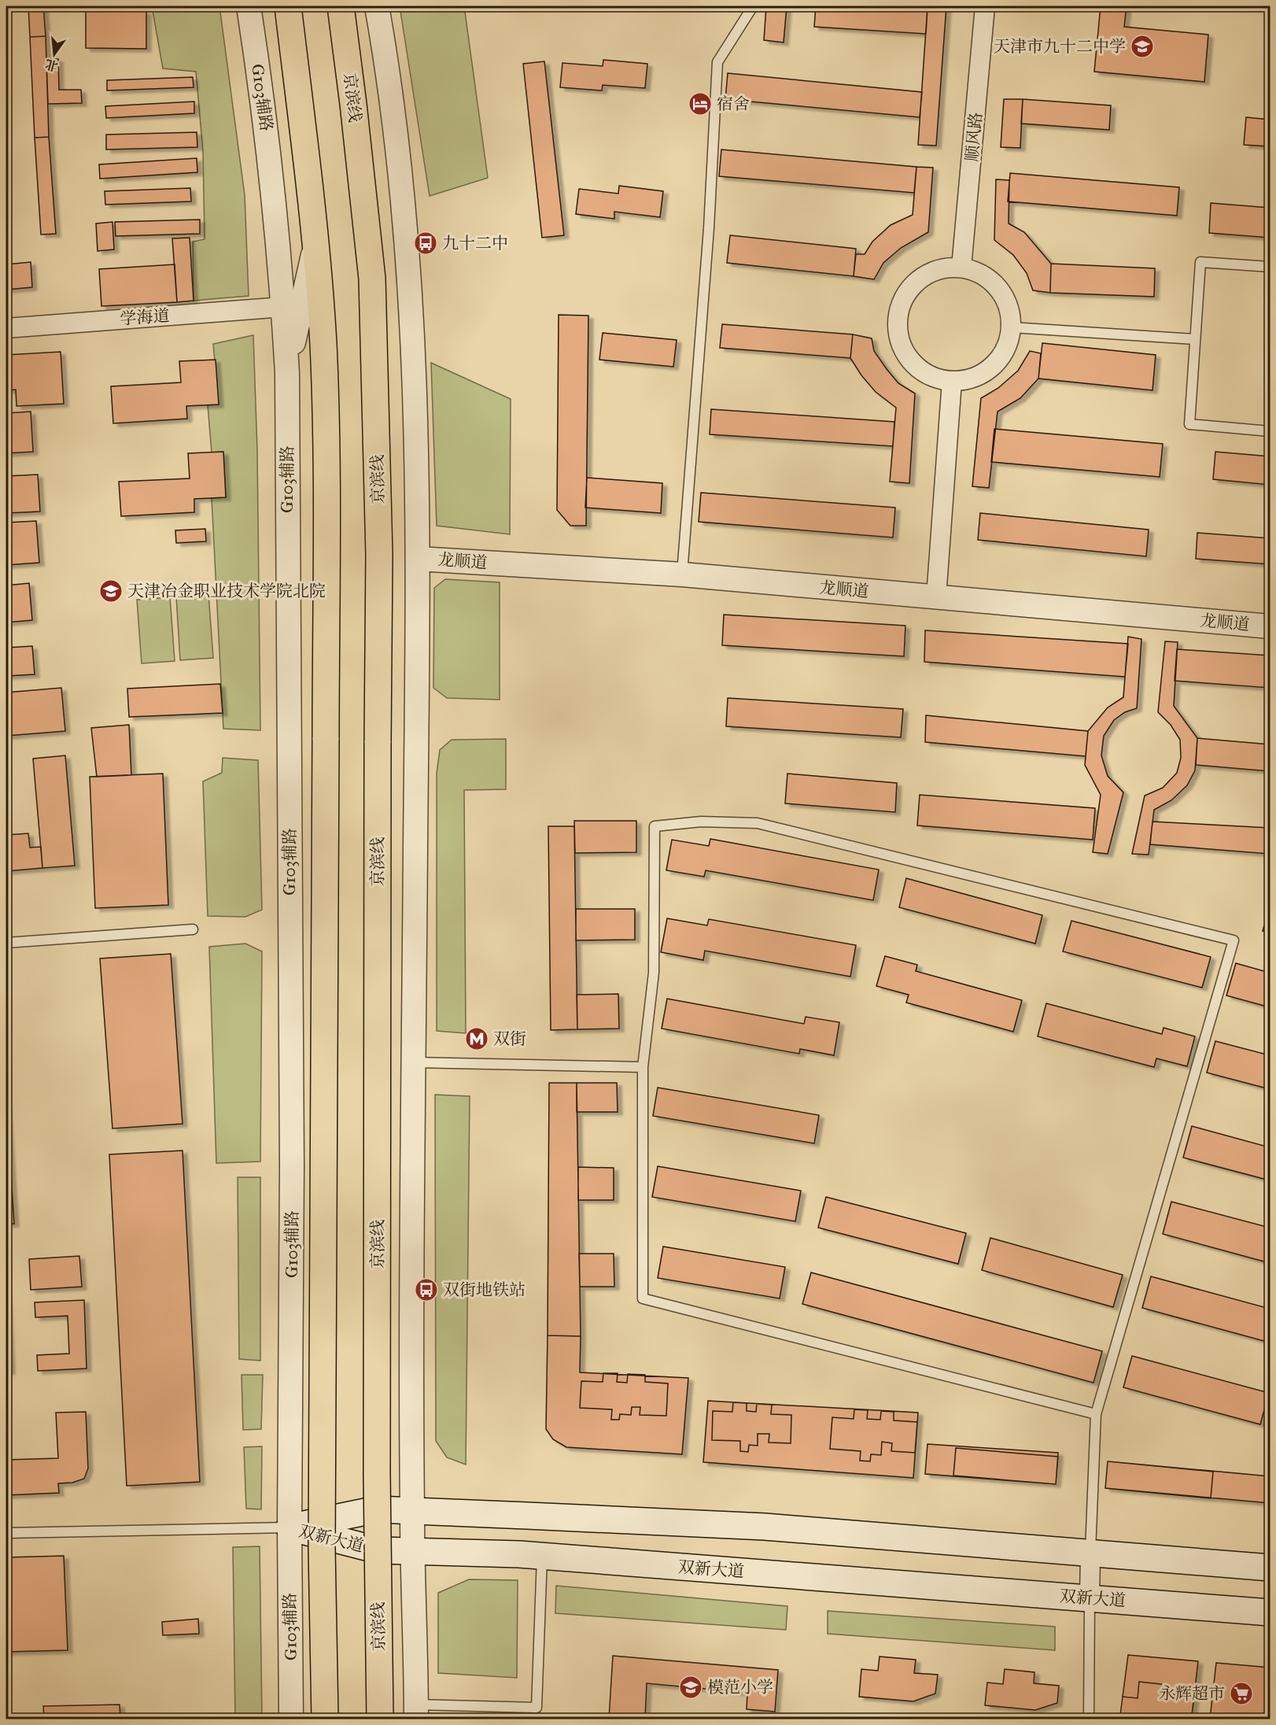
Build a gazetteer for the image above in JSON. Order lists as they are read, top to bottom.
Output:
{
  "streets": {
    "highway": ["京滨线"],
    "main road": ["双新大道"],
    "street": [
      "G103辅路",
      "顺风路",
      "学海道",
      "龙顺道"
    ]
  },
  "crossings": [
    ["G103辅路", "学海道"],
    ["G103辅路", "双新大道"]
  ],
  "places": {
    "school or university": ["天津市九十二中学", "天津冶金职业技术学院北院", "模范小学"],
    "hotel": ["宿舍"],
    "bus stop": ["九十二中", "双街地铁站"],
    "metro station": ["双街"],
    "supermarket": ["永辉超市"]
  },
  "north": "bottom"
}
